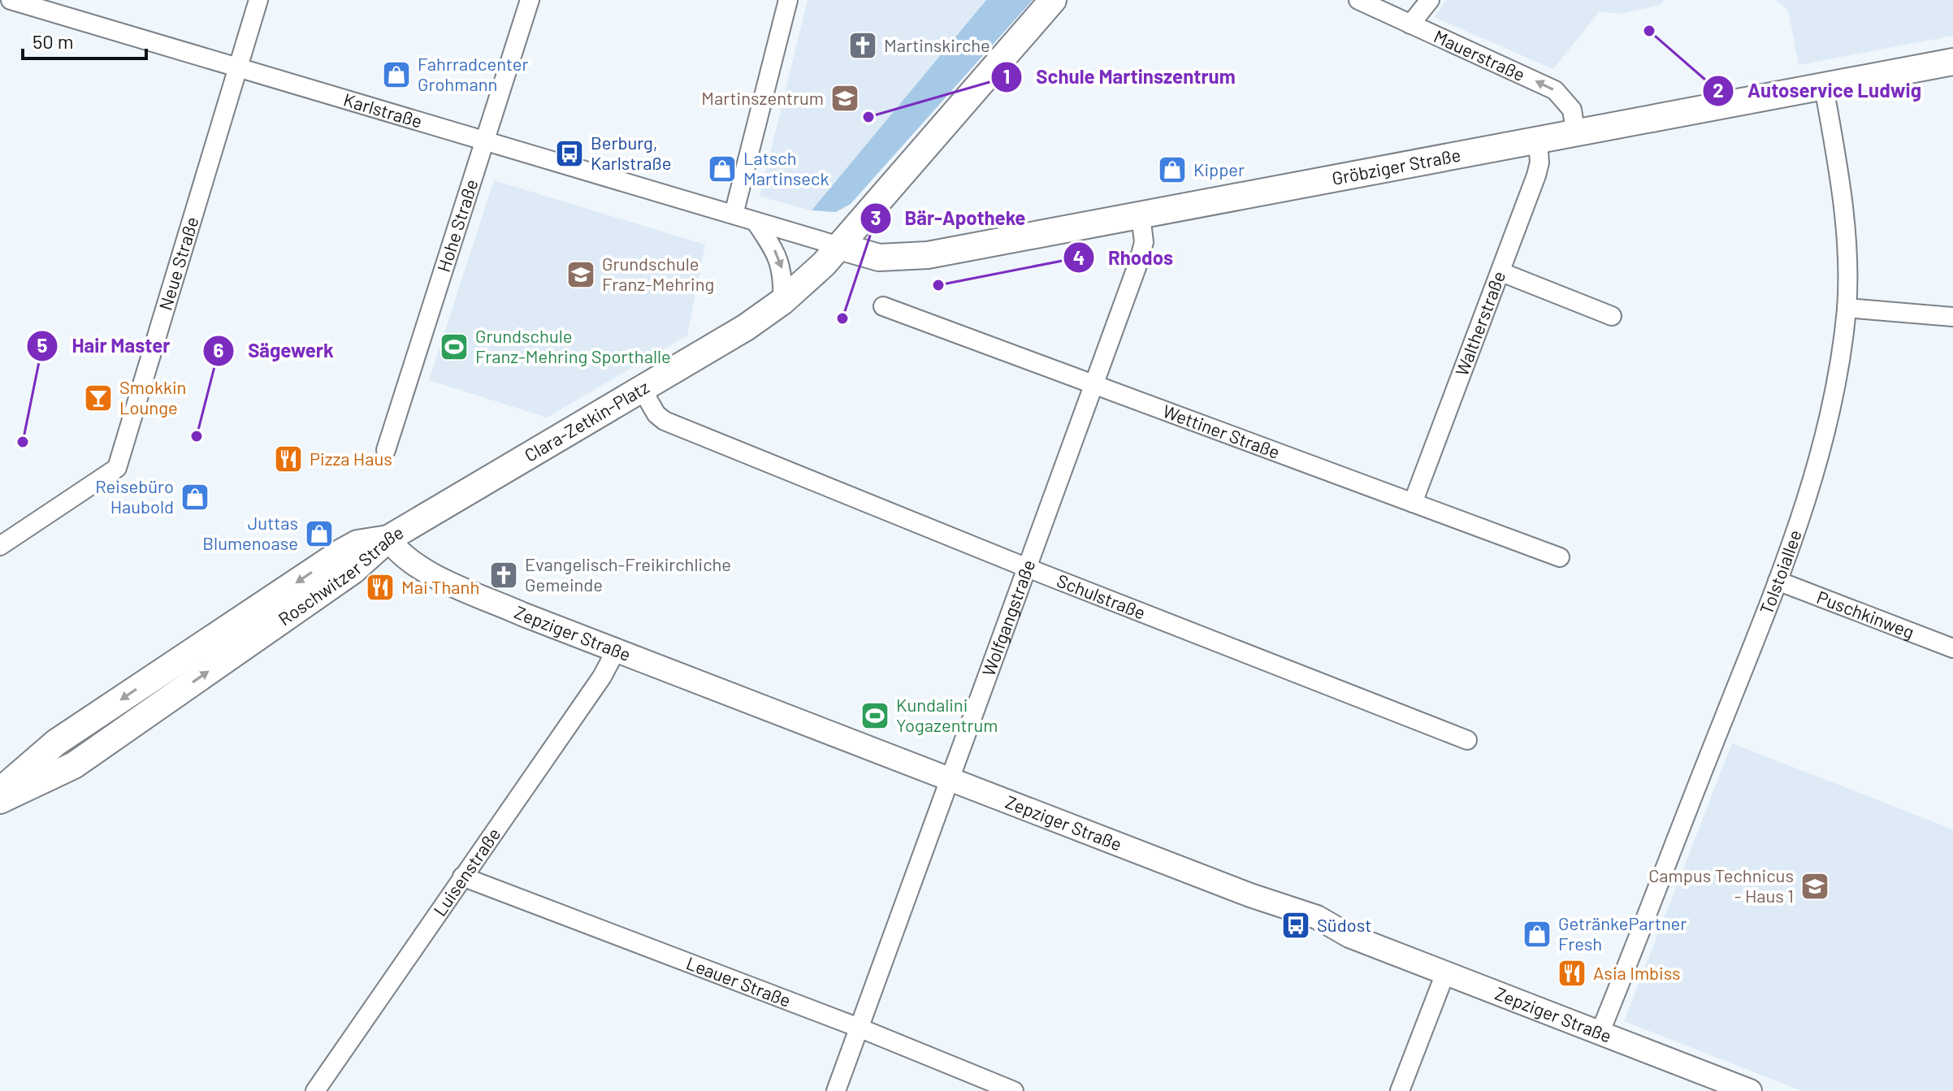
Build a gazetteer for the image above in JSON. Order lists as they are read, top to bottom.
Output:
{
  "streets": {
    "main road": ["Gröbziger Straße", "Clara-Zetkin-Platz", "Roschwitzer Straße"],
    "street": [
      "Mauerstraße",
      "Karlstraße",
      "Hohe Straße",
      "Neue Straße",
      "Waltherstraße",
      "Wettiner Straße",
      "Tolstoiallee",
      "Schulstraße",
      "Puschkinweg",
      "Wolfgangstraße",
      "Zepziger Straße",
      "Luisenstraße",
      "Leauer Straße"
    ]
  },
  "crossings": [
    ["Mauerstraße", "Gröbziger Straße"],
    ["Karlstraße", "Gröbziger Straße"],
    ["Karlstraße", "Hohe Straße"],
    ["Karlstraße", "Neue Straße"],
    ["Karlstraße", "Clara-Zetkin-Platz"],
    ["Gröbziger Straße", "Waltherstraße"],
    ["Gröbziger Straße", "Clara-Zetkin-Platz"],
    ["Gröbziger Straße", "Tolstoiallee"],
    ["Gröbziger Straße", "Wolfgangstraße"],
    ["Waltherstraße", "Wettiner Straße"],
    ["Clara-Zetkin-Platz", "Roschwitzer Straße"],
    ["Clara-Zetkin-Platz", "Schulstraße"],
    ["Clara-Zetkin-Platz", "Zepziger Straße"],
    ["Wettiner Straße", "Wolfgangstraße"],
    ["Tolstoiallee", "Puschkinweg"],
    ["Tolstoiallee", "Zepziger Straße"],
    ["Roschwitzer Straße", "Zepziger Straße"],
    ["Schulstraße", "Wolfgangstraße"],
    ["Wolfgangstraße", "Zepziger Straße"],
    ["Wolfgangstraße", "Leauer Straße"],
    ["Zepziger Straße", "Luisenstraße"],
    ["Luisenstraße", "Leauer Straße"]
  ],
  "one_way": ["Mauerstraße"],
  "places": {
    "other": [
      "Autoservice Ludwig",
      "Schule Martinszentrum",
      "Rhodos",
      "Bär-Apotheke",
      "Sägewerk",
      "Hair Master"
    ],
    "church": ["Martinskirche", "Evangelisch-Freikirchliche Gemeinde"],
    "shop": [
      "Fahrradcenter Grohmann",
      "Latsch Martinseck",
      "Kipper",
      "Reisebüro Haubold",
      "Juttas Blumenoase",
      "GetränkePartner Fresh"
    ],
    "school or university": ["Martinszentrum", "Grundschule Franz-Mehring", "Campus Technicus - Haus 1"],
    "bus stop": ["Berburg, Karlstraße", "Südost"],
    "sports": ["Grundschule Franz-Mehring Sporthalle", "Kundalini Yogazentrum"],
    "bar": ["Smokkin Lounge"],
    "restaurant": ["Pizza Haus", "Mai Thanh", "Asia Imbiss"]
  },
  "scale_bar": "50 m"
}
